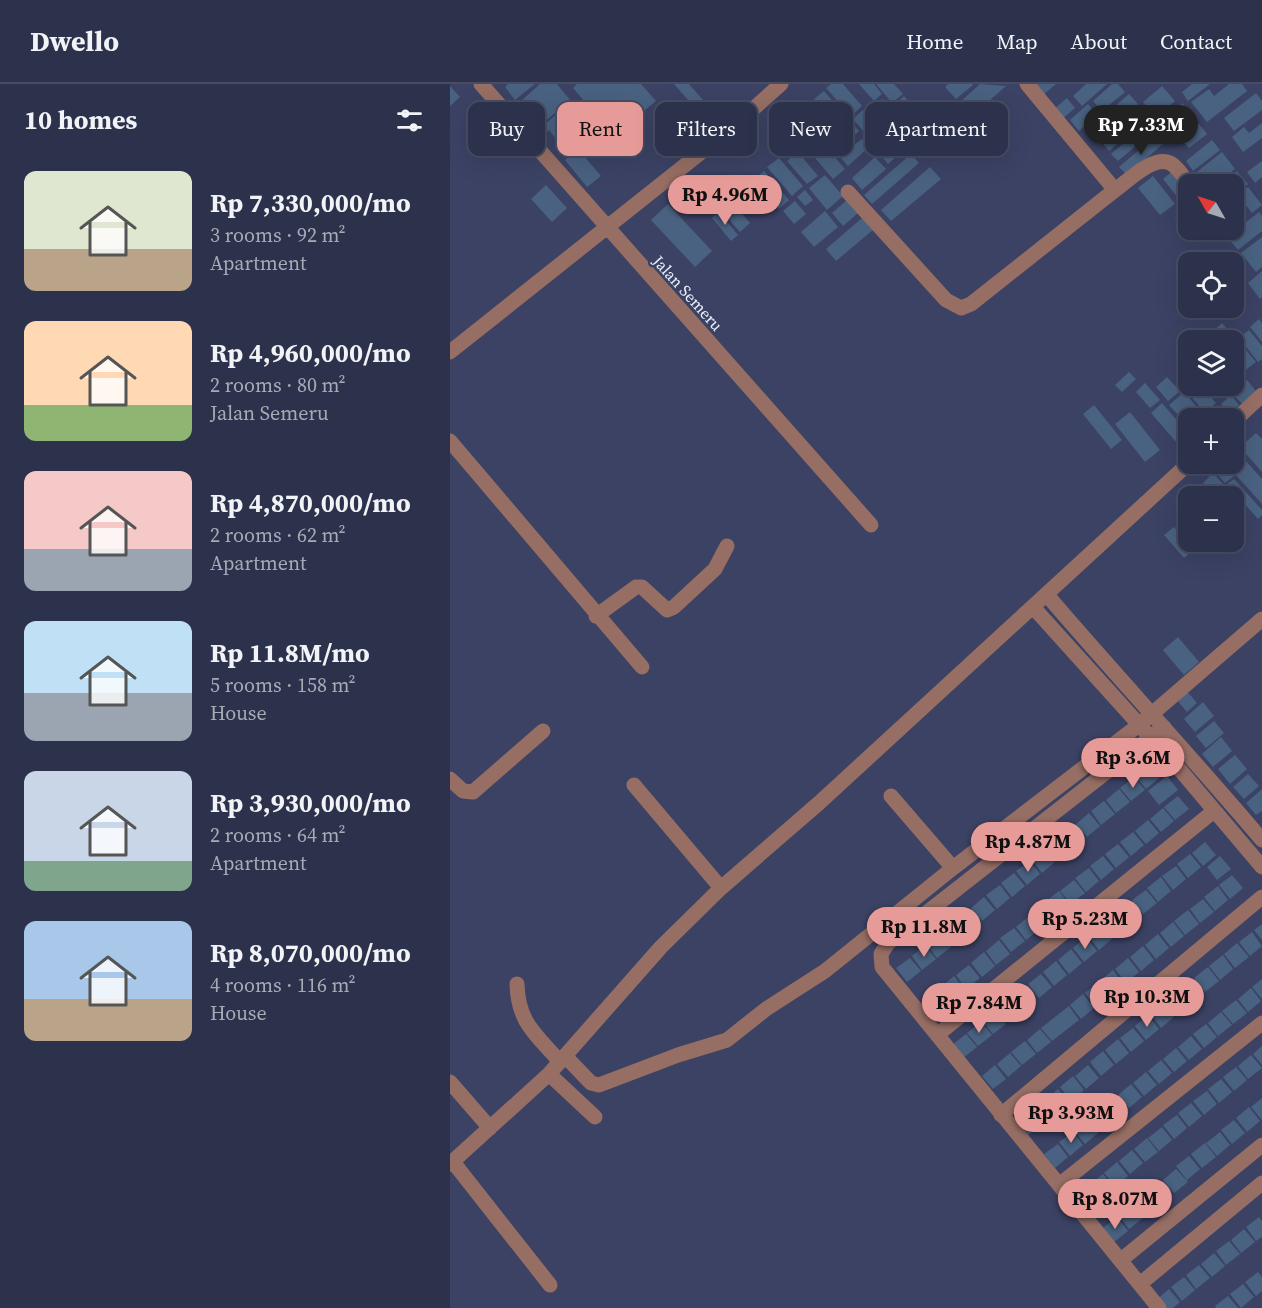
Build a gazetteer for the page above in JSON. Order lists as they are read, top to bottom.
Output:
{
  "streets": {
    "street": ["Jalan Semeru"]
  },
  "north": "top left",
  "page": {
    "header": "Dwello",
    "nav": [
      "Home",
      "Map",
      "About",
      "Contact"
    ],
    "heading": "10 homes",
    "chip": [
      "Buy",
      "Rent",
      "Filters",
      "New",
      "Apartment"
    ],
    "price": [
      "Rp 7.33M",
      "Rp 4.96M",
      "Rp 3.6M",
      "Rp 4.87M",
      "Rp 5.23M",
      "Rp 11.8M",
      "Rp 10.3M",
      "Rp 7.84M",
      "Rp 3.93M",
      "Rp 8.07M"
    ],
    "list": [
      {
        "name": "Rp 7,330,000/mo",
        "note": "3 rooms · 92 m² · Apartment"
      },
      {
        "name": "Rp 4,960,000/mo",
        "note": "2 rooms · 80 m² · Jalan Semeru"
      },
      {
        "name": "Rp 4,870,000/mo",
        "note": "2 rooms · 62 m² · Apartment"
      },
      {
        "name": "Rp 11.8M/mo",
        "note": "5 rooms · 158 m² · House"
      },
      {
        "name": "Rp 3,930,000/mo",
        "note": "2 rooms · 64 m² · Apartment"
      },
      {
        "name": "Rp 8,070,000/mo",
        "note": "4 rooms · 116 m² · House"
      }
    ],
    "map_buttons": ["+", "−"]
  }
}
